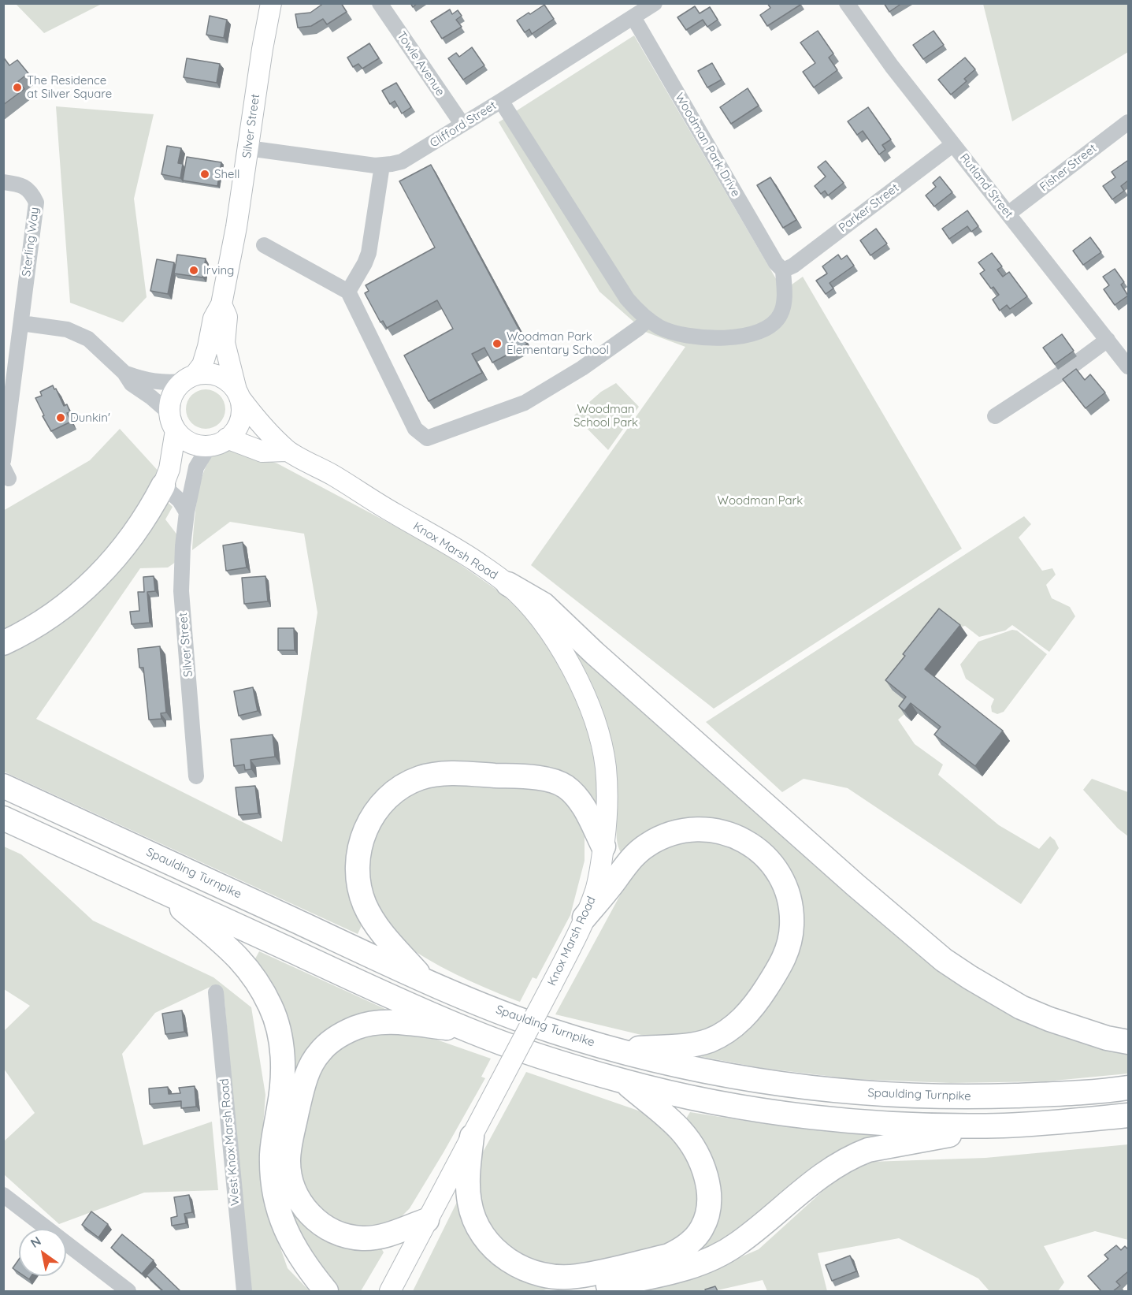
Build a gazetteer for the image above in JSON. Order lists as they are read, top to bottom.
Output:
{
  "streets": {
    "highway": ["Spaulding Turnpike"],
    "main road": ["Silver Street", "Knox Marsh Road"],
    "street": [
      "Towle Avenue",
      "Clifford Street",
      "Woodman Park Drive",
      "Fisher Street",
      "Rutland Street",
      "Parker Street",
      "Sterling Way",
      "West Knox Marsh Road"
    ]
  },
  "crossings": [
    ["Towle Avenue", "Clifford Street"],
    ["Clifford Street", "Silver Street"],
    ["Clifford Street", "Woodman Park Drive"],
    ["Silver Street", "Knox Marsh Road"],
    ["Woodman Park Drive", "Parker Street"],
    ["Fisher Street", "Rutland Street"],
    ["Rutland Street", "Parker Street"]
  ],
  "parks": ["Woodman School Park", "Woodman Park"],
  "places": [
    "The Residence at Silver Square",
    "Shell",
    "Irving",
    "Woodman Park Elementary School",
    "Dunkin'"
  ],
  "north": "top left"
}
